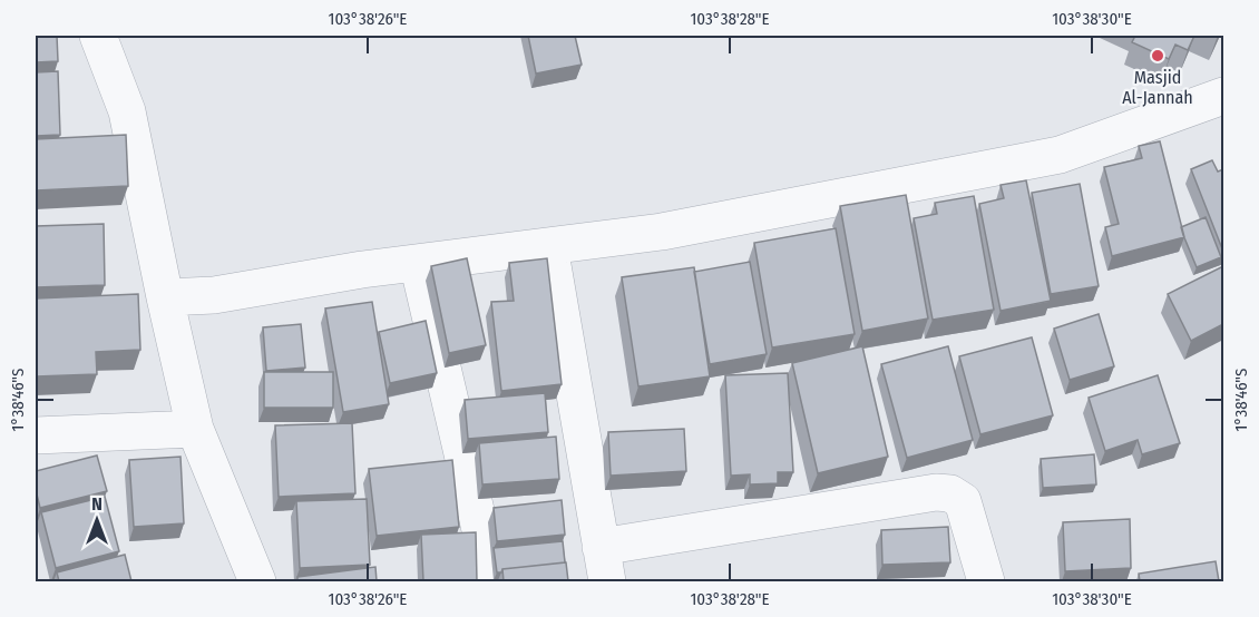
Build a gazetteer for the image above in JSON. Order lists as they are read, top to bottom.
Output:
{
  "places": ["Masjid Al-Jannah"],
  "north": "top",
  "coordinates": [
    "103°38'26\"E",
    "103°38'28\"E",
    "103°38'30\"E",
    "1°38'46\"S"
  ]
}
